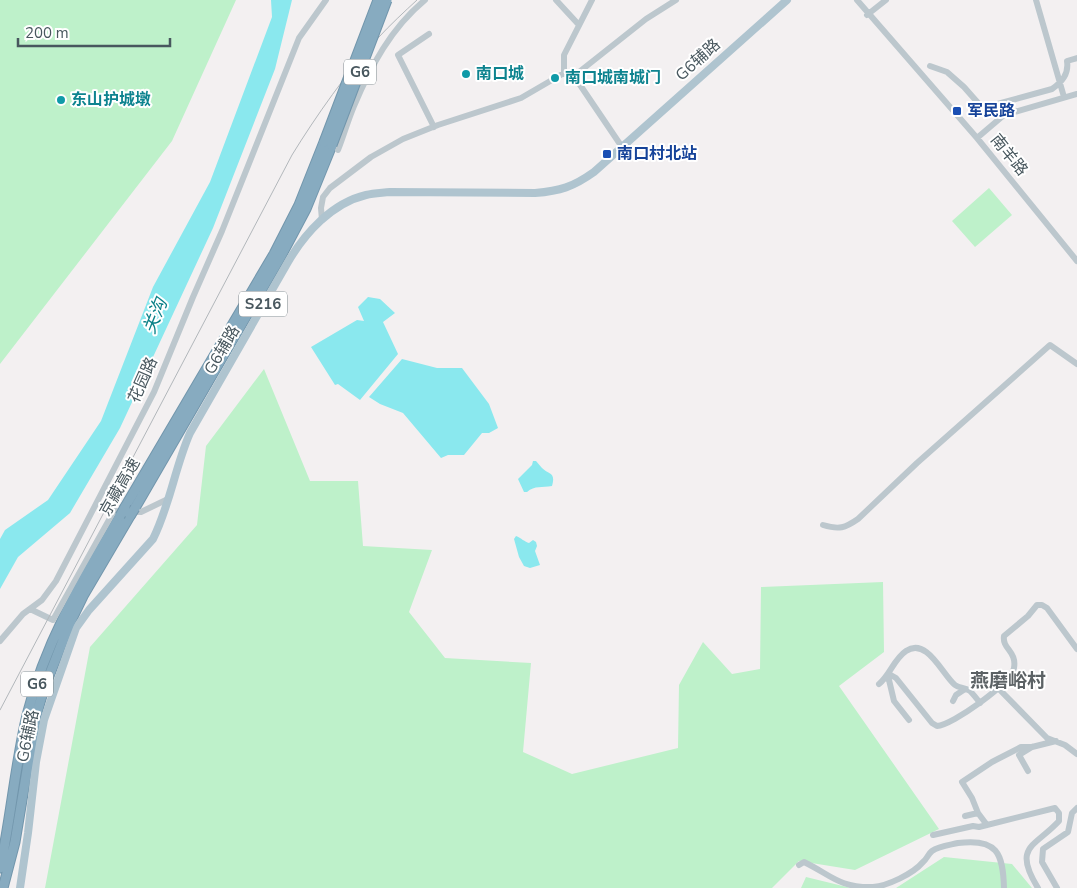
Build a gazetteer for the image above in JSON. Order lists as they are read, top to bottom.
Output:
{
  "streets": {
    "highway": ["G6", "京藏高速"],
    "main road": ["G6辅路", "S216"],
    "street": ["南羊路", "花园路"]
  },
  "crossings": [
    ["G6", "京藏高速"]
  ],
  "districts": ["燕磨峪村"],
  "water": ["关沟"],
  "places": {
    "other": ["南口城", "南口城南城门", "东山护城墩"],
    "transit": ["军民路", "南口村北站"]
  },
  "scale_bar": "200 m"
}
